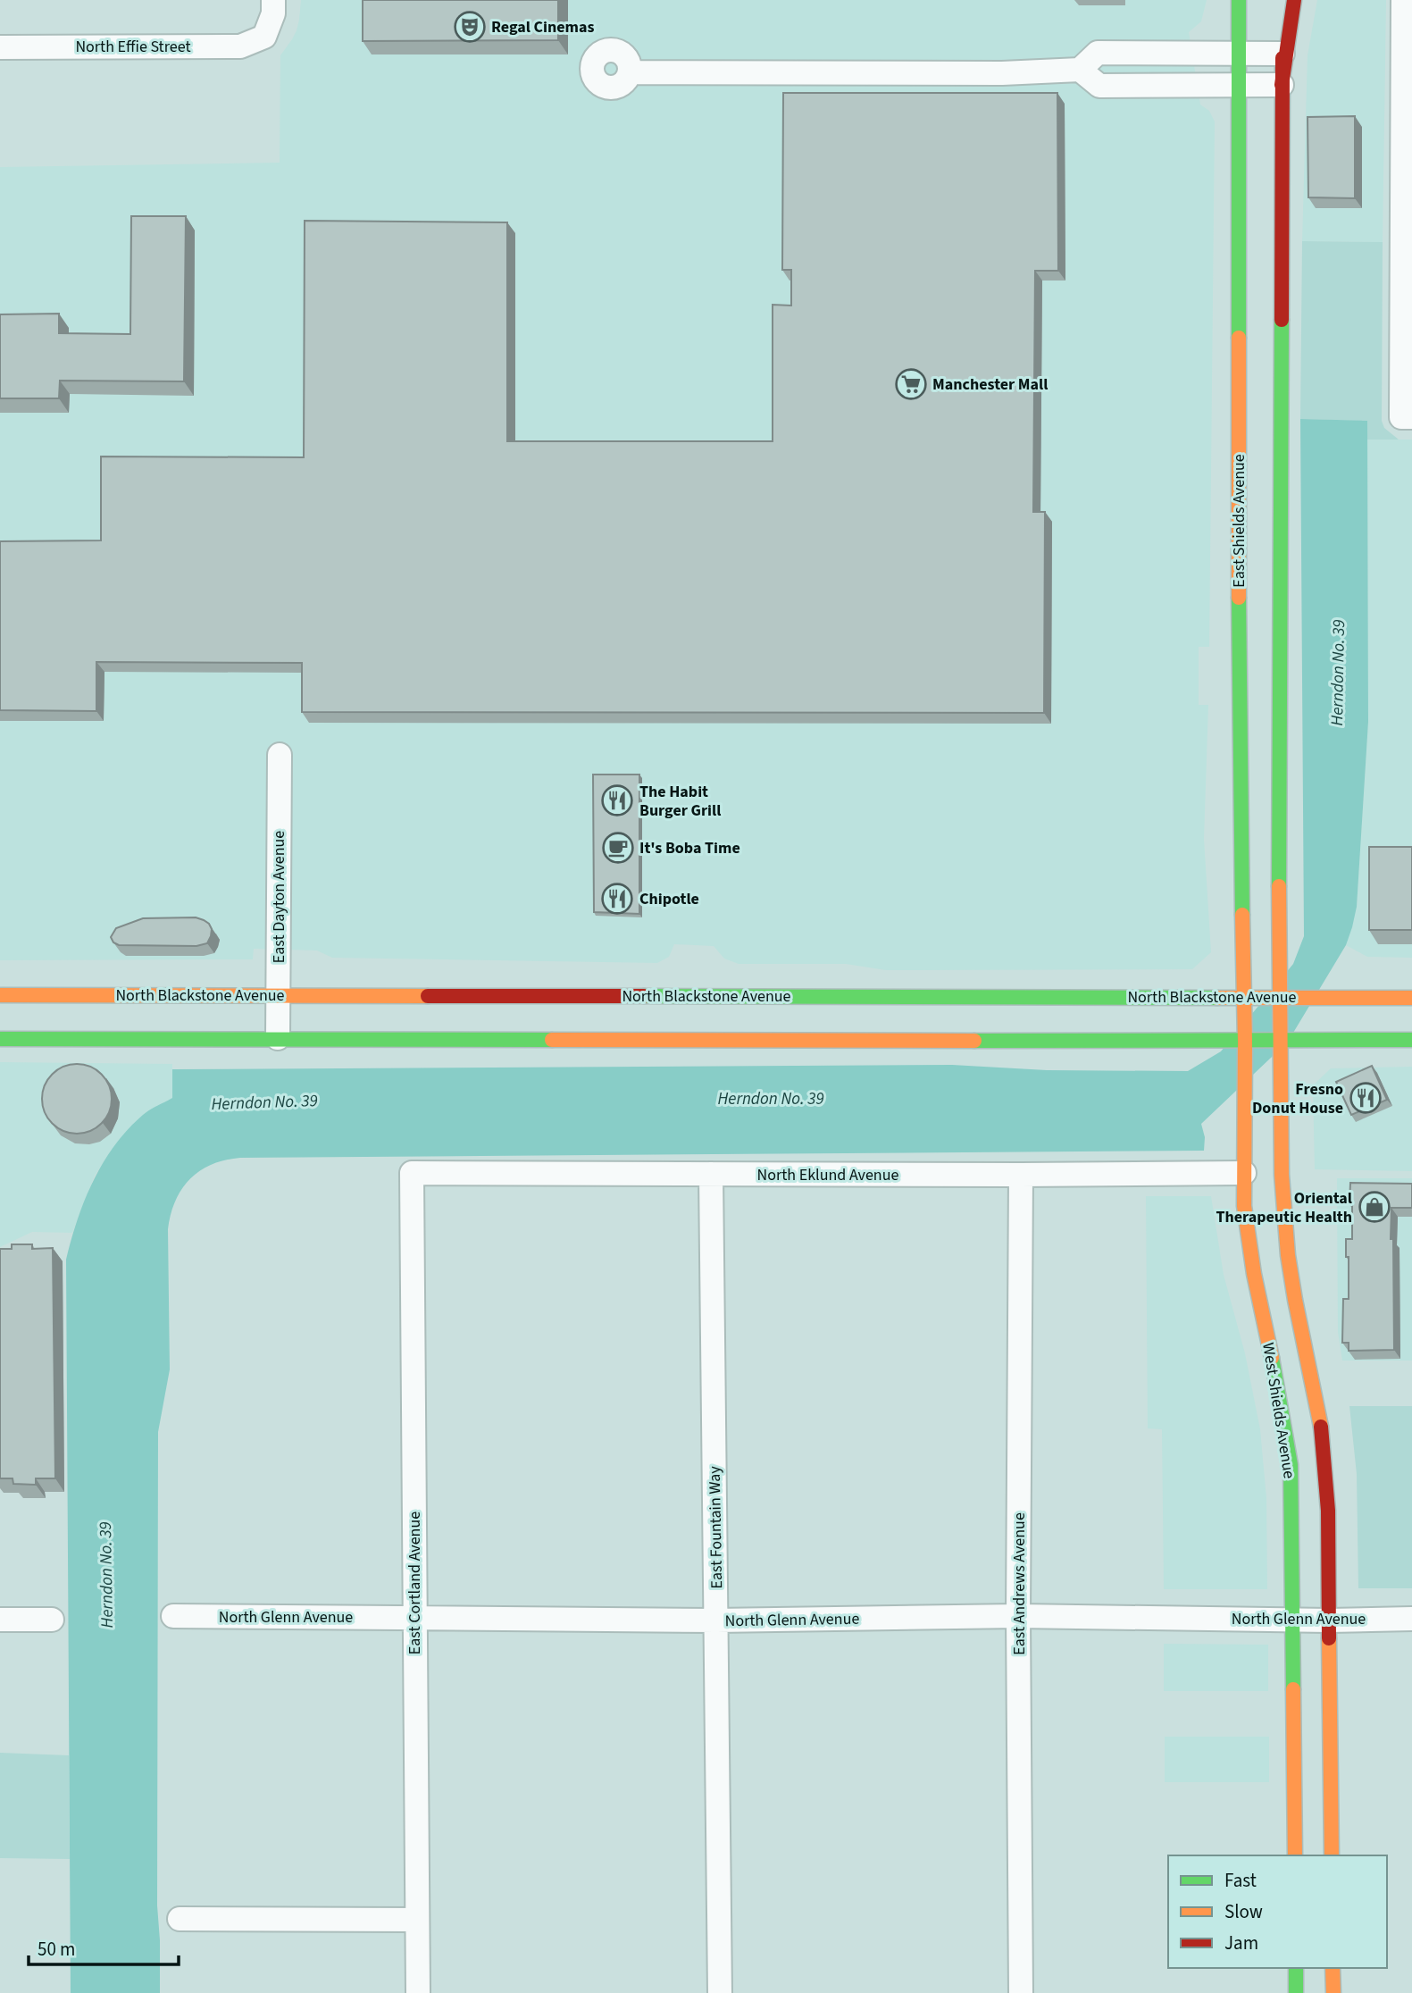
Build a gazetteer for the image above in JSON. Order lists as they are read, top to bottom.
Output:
{
  "streets": {
    "main road": ["East Shields Avenue", "North Blackstone Avenue", "West Shields Avenue"],
    "street": [
      "North Effie Street",
      "East Dayton Avenue",
      "North Eklund Avenue",
      "East Fountain Way",
      "East Cortland Avenue",
      "East Andrews Avenue",
      "North Glenn Avenue"
    ]
  },
  "crossings": [
    ["East Shields Avenue", "North Blackstone Avenue"],
    ["East Shields Avenue", "West Shields Avenue"],
    ["East Dayton Avenue", "North Blackstone Avenue"],
    ["North Eklund Avenue", "West Shields Avenue"],
    ["North Eklund Avenue", "East Fountain Way"],
    ["North Eklund Avenue", "East Cortland Avenue"],
    ["North Eklund Avenue", "East Andrews Avenue"],
    ["West Shields Avenue", "North Glenn Avenue"],
    ["East Fountain Way", "North Glenn Avenue"],
    ["East Cortland Avenue", "North Glenn Avenue"],
    ["East Andrews Avenue", "North Glenn Avenue"]
  ],
  "water": ["Herndon No. 39"],
  "places": {
    "theatre": ["Regal Cinemas"],
    "supermarket": ["Manchester Mall"],
    "restaurant": ["The Habit Burger Grill", "Chipotle", "Fresno Donut House"],
    "cafe": ["It's Boba Time"],
    "shop": ["Oriental Therapeutic Health"]
  },
  "legend": ["Fast", "Slow", "Jam"],
  "scale_bar": "50 m"
}
